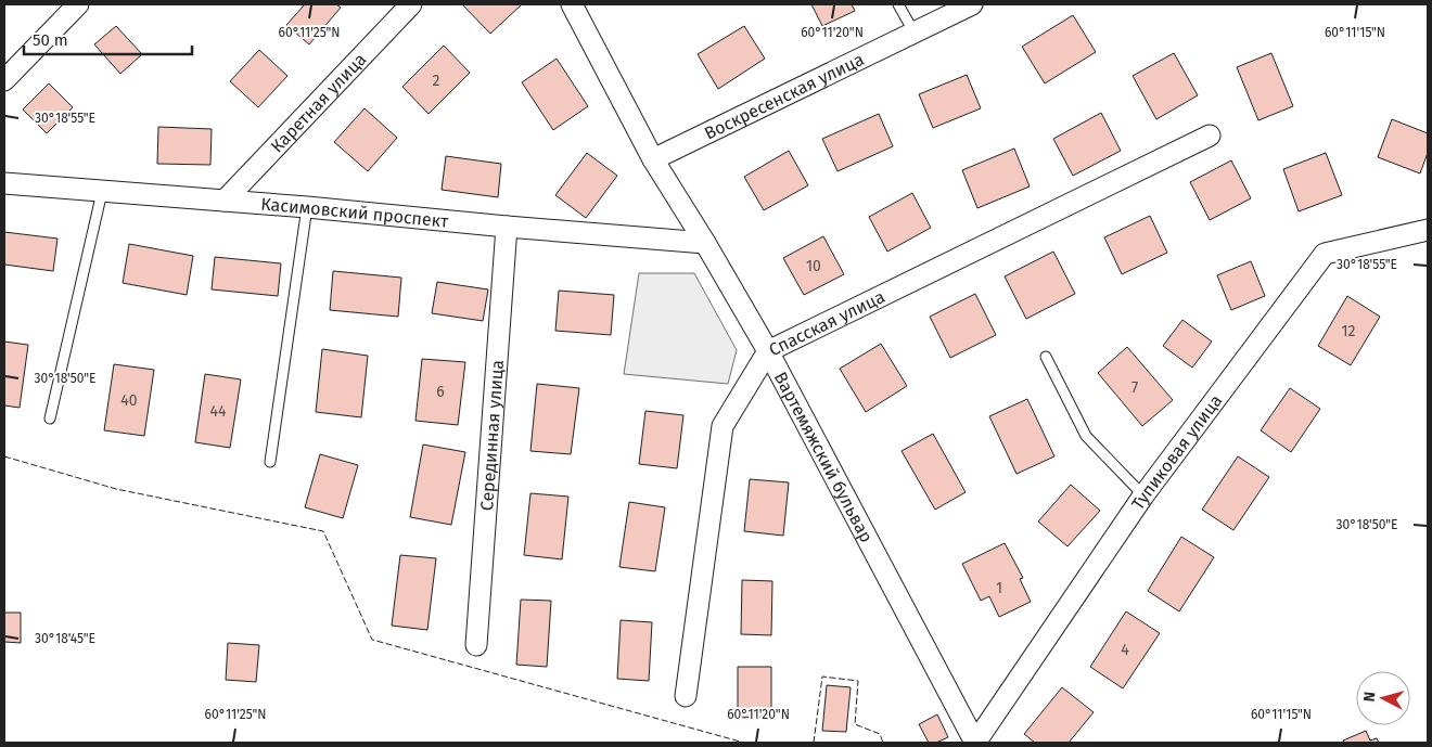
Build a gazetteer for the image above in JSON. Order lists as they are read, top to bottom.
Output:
{
  "streets": {
    "street": [
      "Воскресенская улица",
      "Каретная улица",
      "Касимовский проспект",
      "Спасская улица",
      "Серединная улица",
      "Тупиковая улица",
      "Вартемяжский бульвар"
    ]
  },
  "crossings": [
    ["Воскресенская улица", "Вартемяжский бульвар"],
    ["Каретная улица", "Касимовский проспект"],
    ["Касимовский проспект", "Серединная улица"],
    ["Касимовский проспект", "Вартемяжский бульвар"],
    ["Спасская улица", "Вартемяжский бульвар"],
    ["Тупиковая улица", "Вартемяжский бульвар"]
  ],
  "house_numbers": [
    "2",
    "10",
    "12",
    "7",
    "6",
    "40",
    "44",
    "1",
    "4"
  ],
  "scale_bar": "50 m",
  "north": "left",
  "coordinates": [
    "60°11'25\"N",
    "60°11'20\"N",
    "60°11'15\"N",
    "30°18'55\"E",
    "30°18'50\"E",
    "30°18'45\"E"
  ]
}
